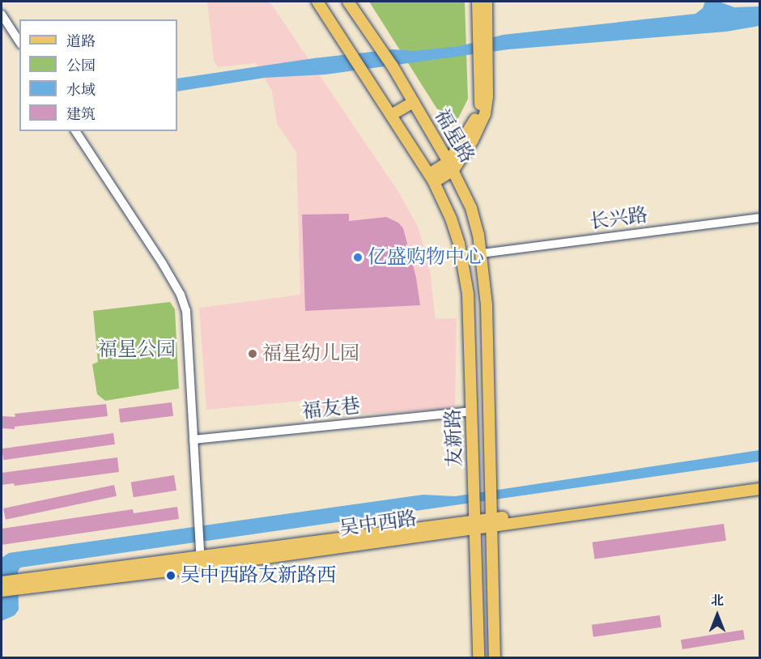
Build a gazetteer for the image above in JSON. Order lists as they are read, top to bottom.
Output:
{
  "streets": {
    "main road": ["福星路", "友新路", "吴中西路"],
    "street": ["长兴路", "福友巷"]
  },
  "crossings": [
    ["福星路", "长兴路"],
    ["福星路", "友新路"],
    ["福友巷", "友新路"],
    ["友新路", "吴中西路"]
  ],
  "parks": ["福星公园"],
  "places": ["亿盛购物中心", "福星幼儿园", "吴中西路友新路西"],
  "legend": [
    "道路",
    "公园",
    "水域",
    "建筑"
  ],
  "north": "top"
}
